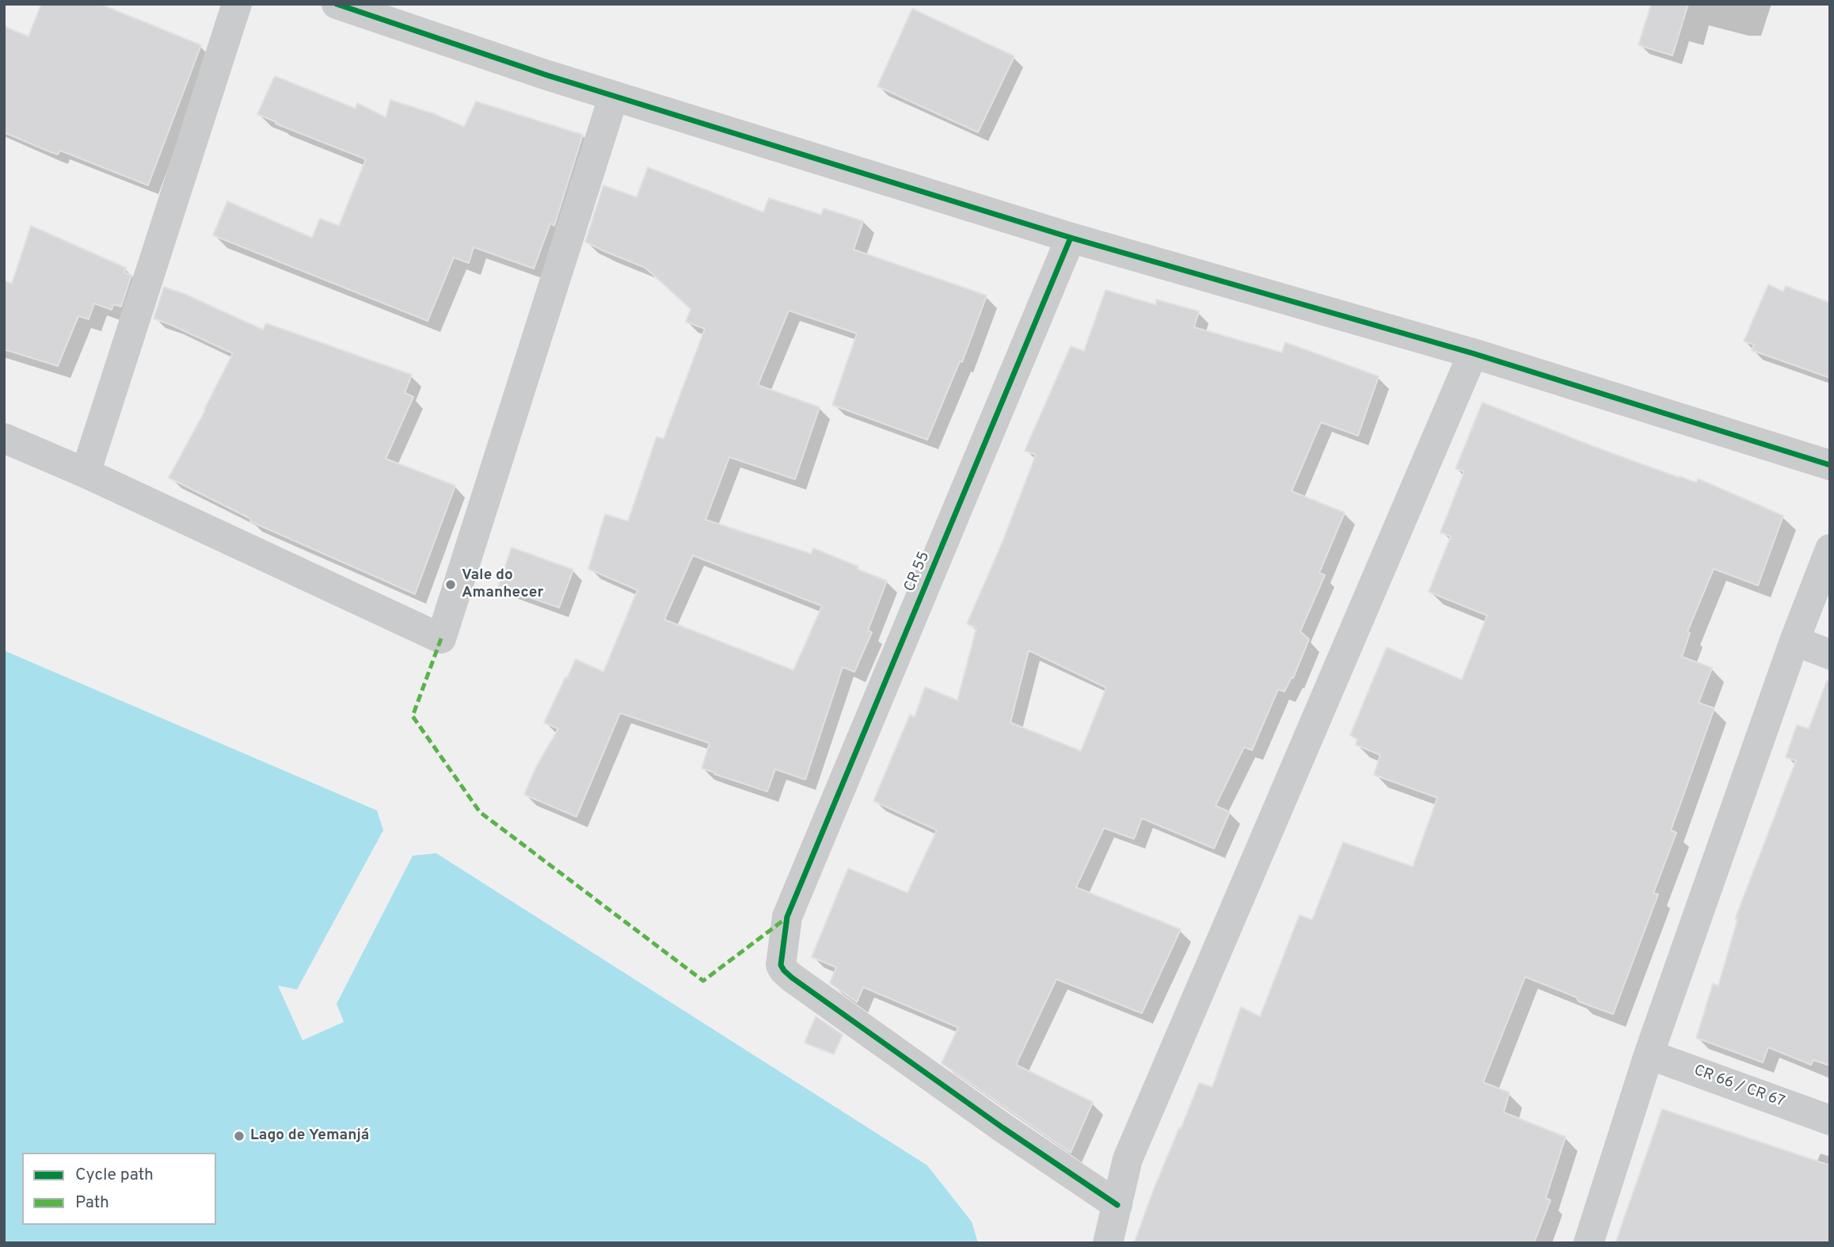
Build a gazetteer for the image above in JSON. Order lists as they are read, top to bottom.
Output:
{
  "streets": {
    "street": ["CR 55", "CR 66 / CR 67"]
  },
  "places": ["Vale do Amanhecer", "Lago de Yemanjá"],
  "legend": ["Cycle path", "Path"]
}
